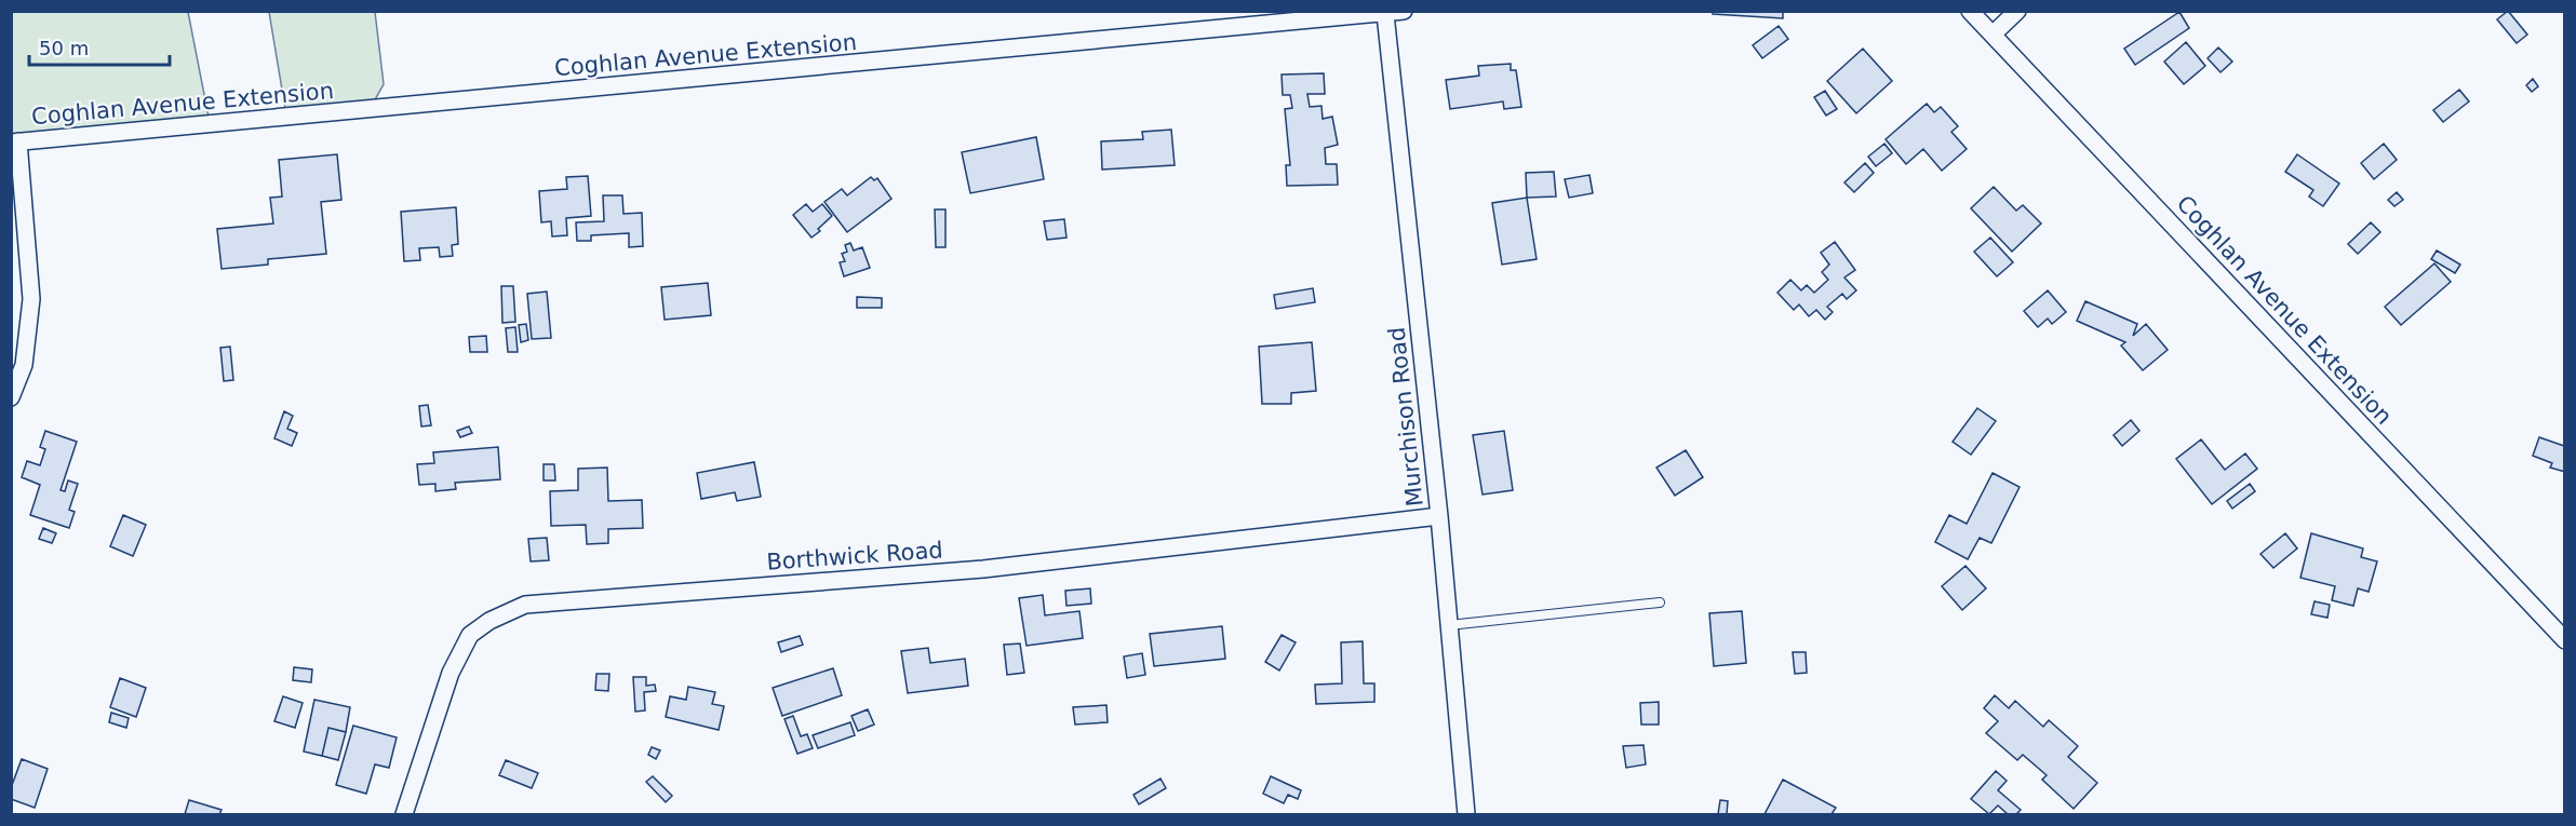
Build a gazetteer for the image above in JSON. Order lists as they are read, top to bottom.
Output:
{
  "streets": {
    "street": ["Coghlan Avenue Extension", "Murchison Road", "Borthwick Road"]
  },
  "crossings": [
    ["Coghlan Avenue Extension", "Murchison Road"],
    ["Murchison Road", "Borthwick Road"]
  ],
  "scale_bar": "50 m"
}
